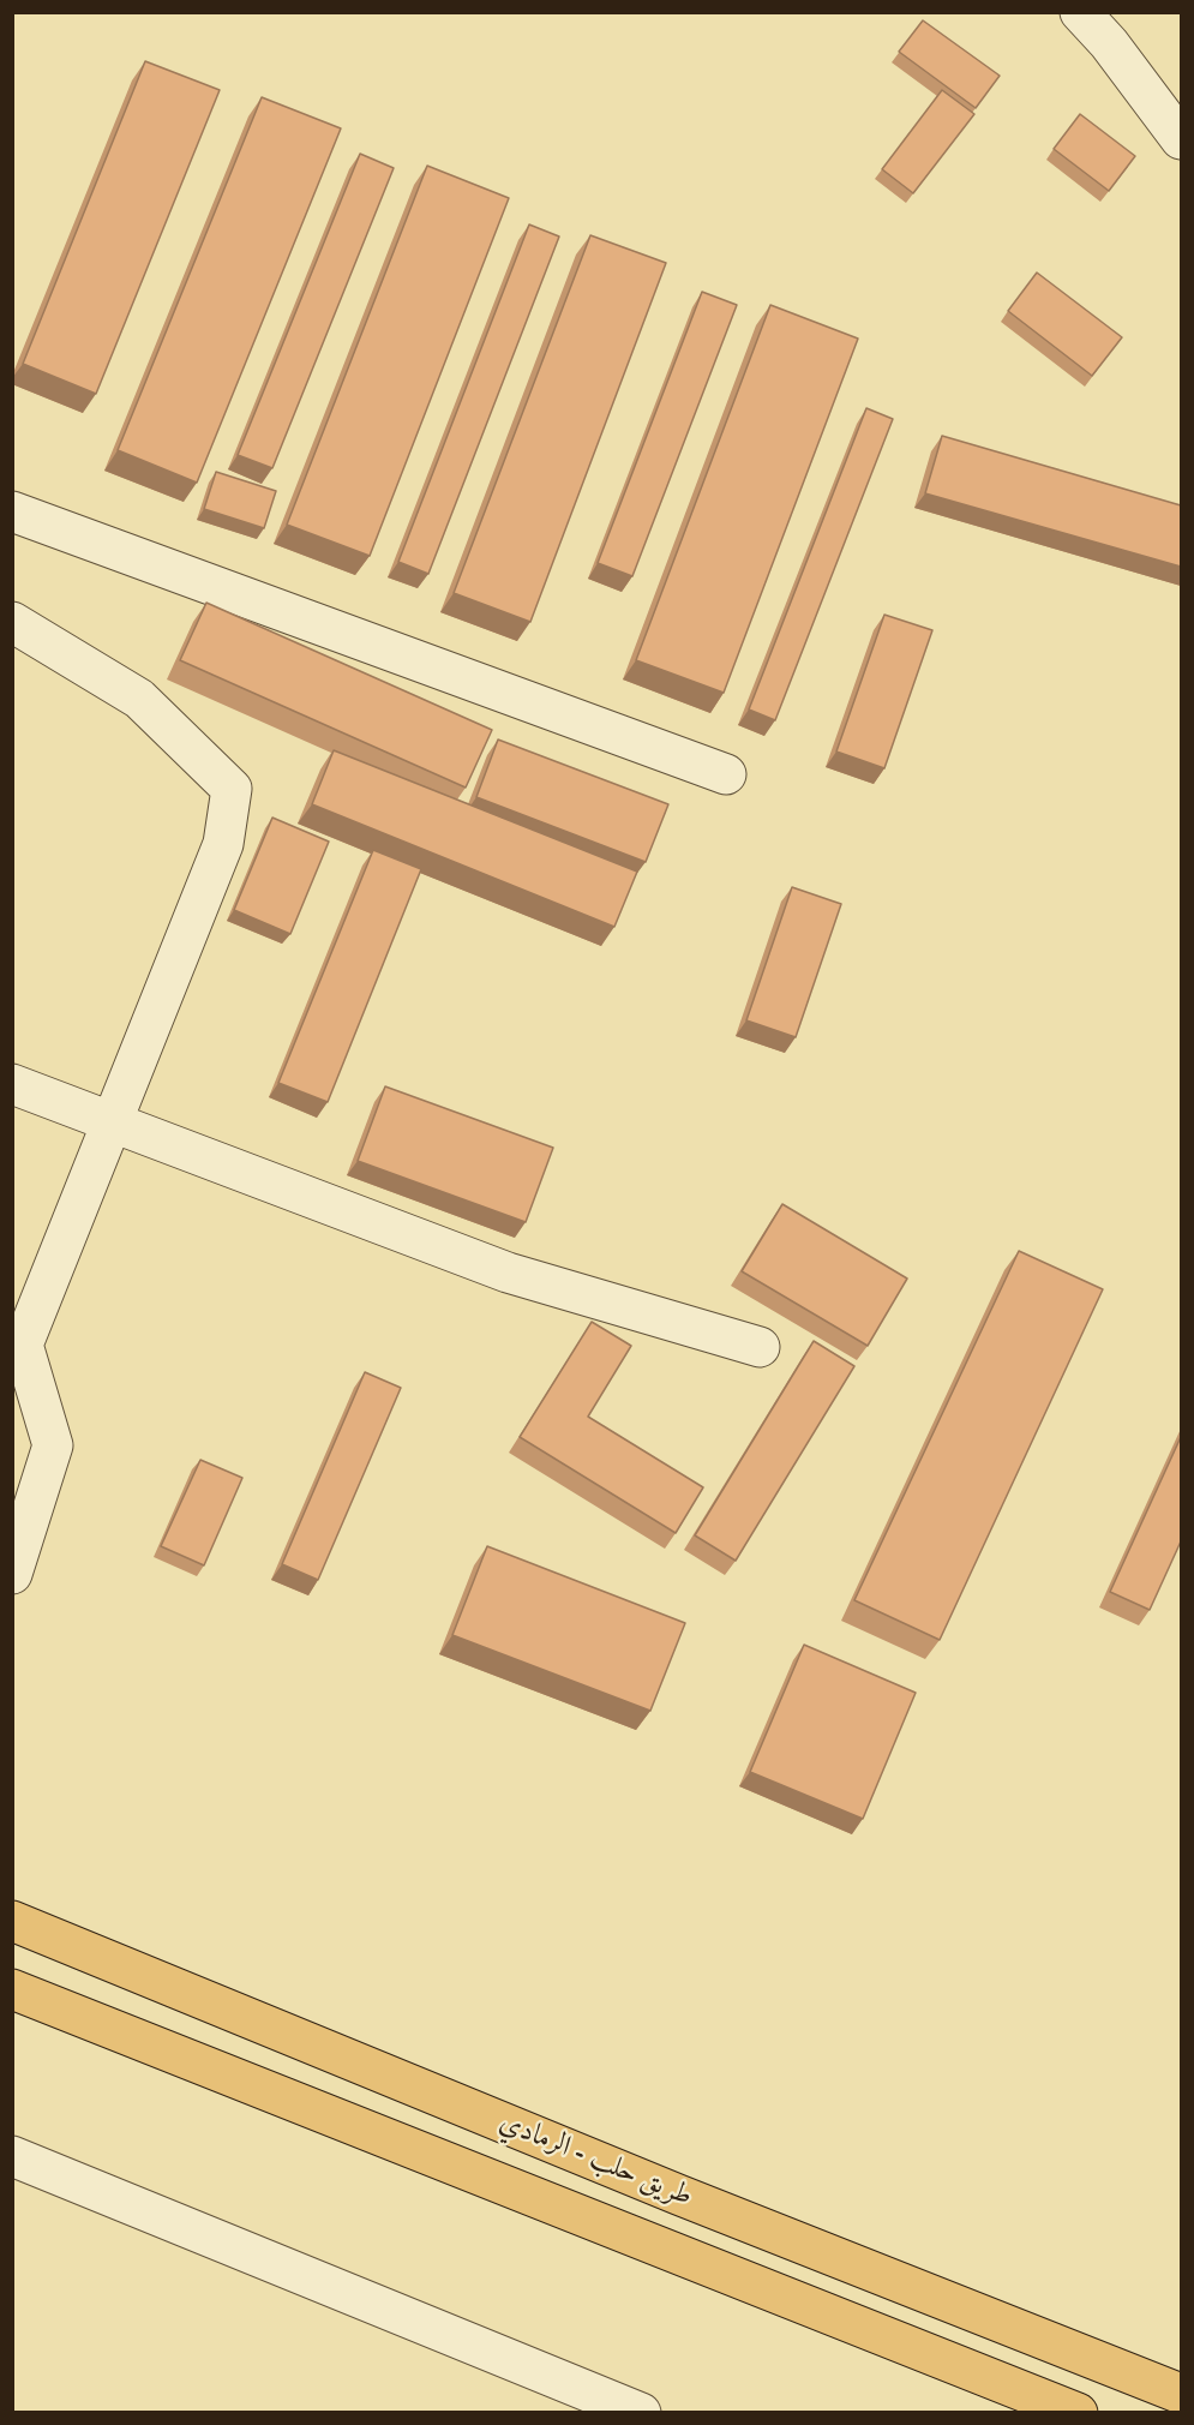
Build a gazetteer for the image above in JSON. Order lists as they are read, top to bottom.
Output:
{
  "streets": {
    "highway": ["طريق حلب - الرمادي"]
  }
}
